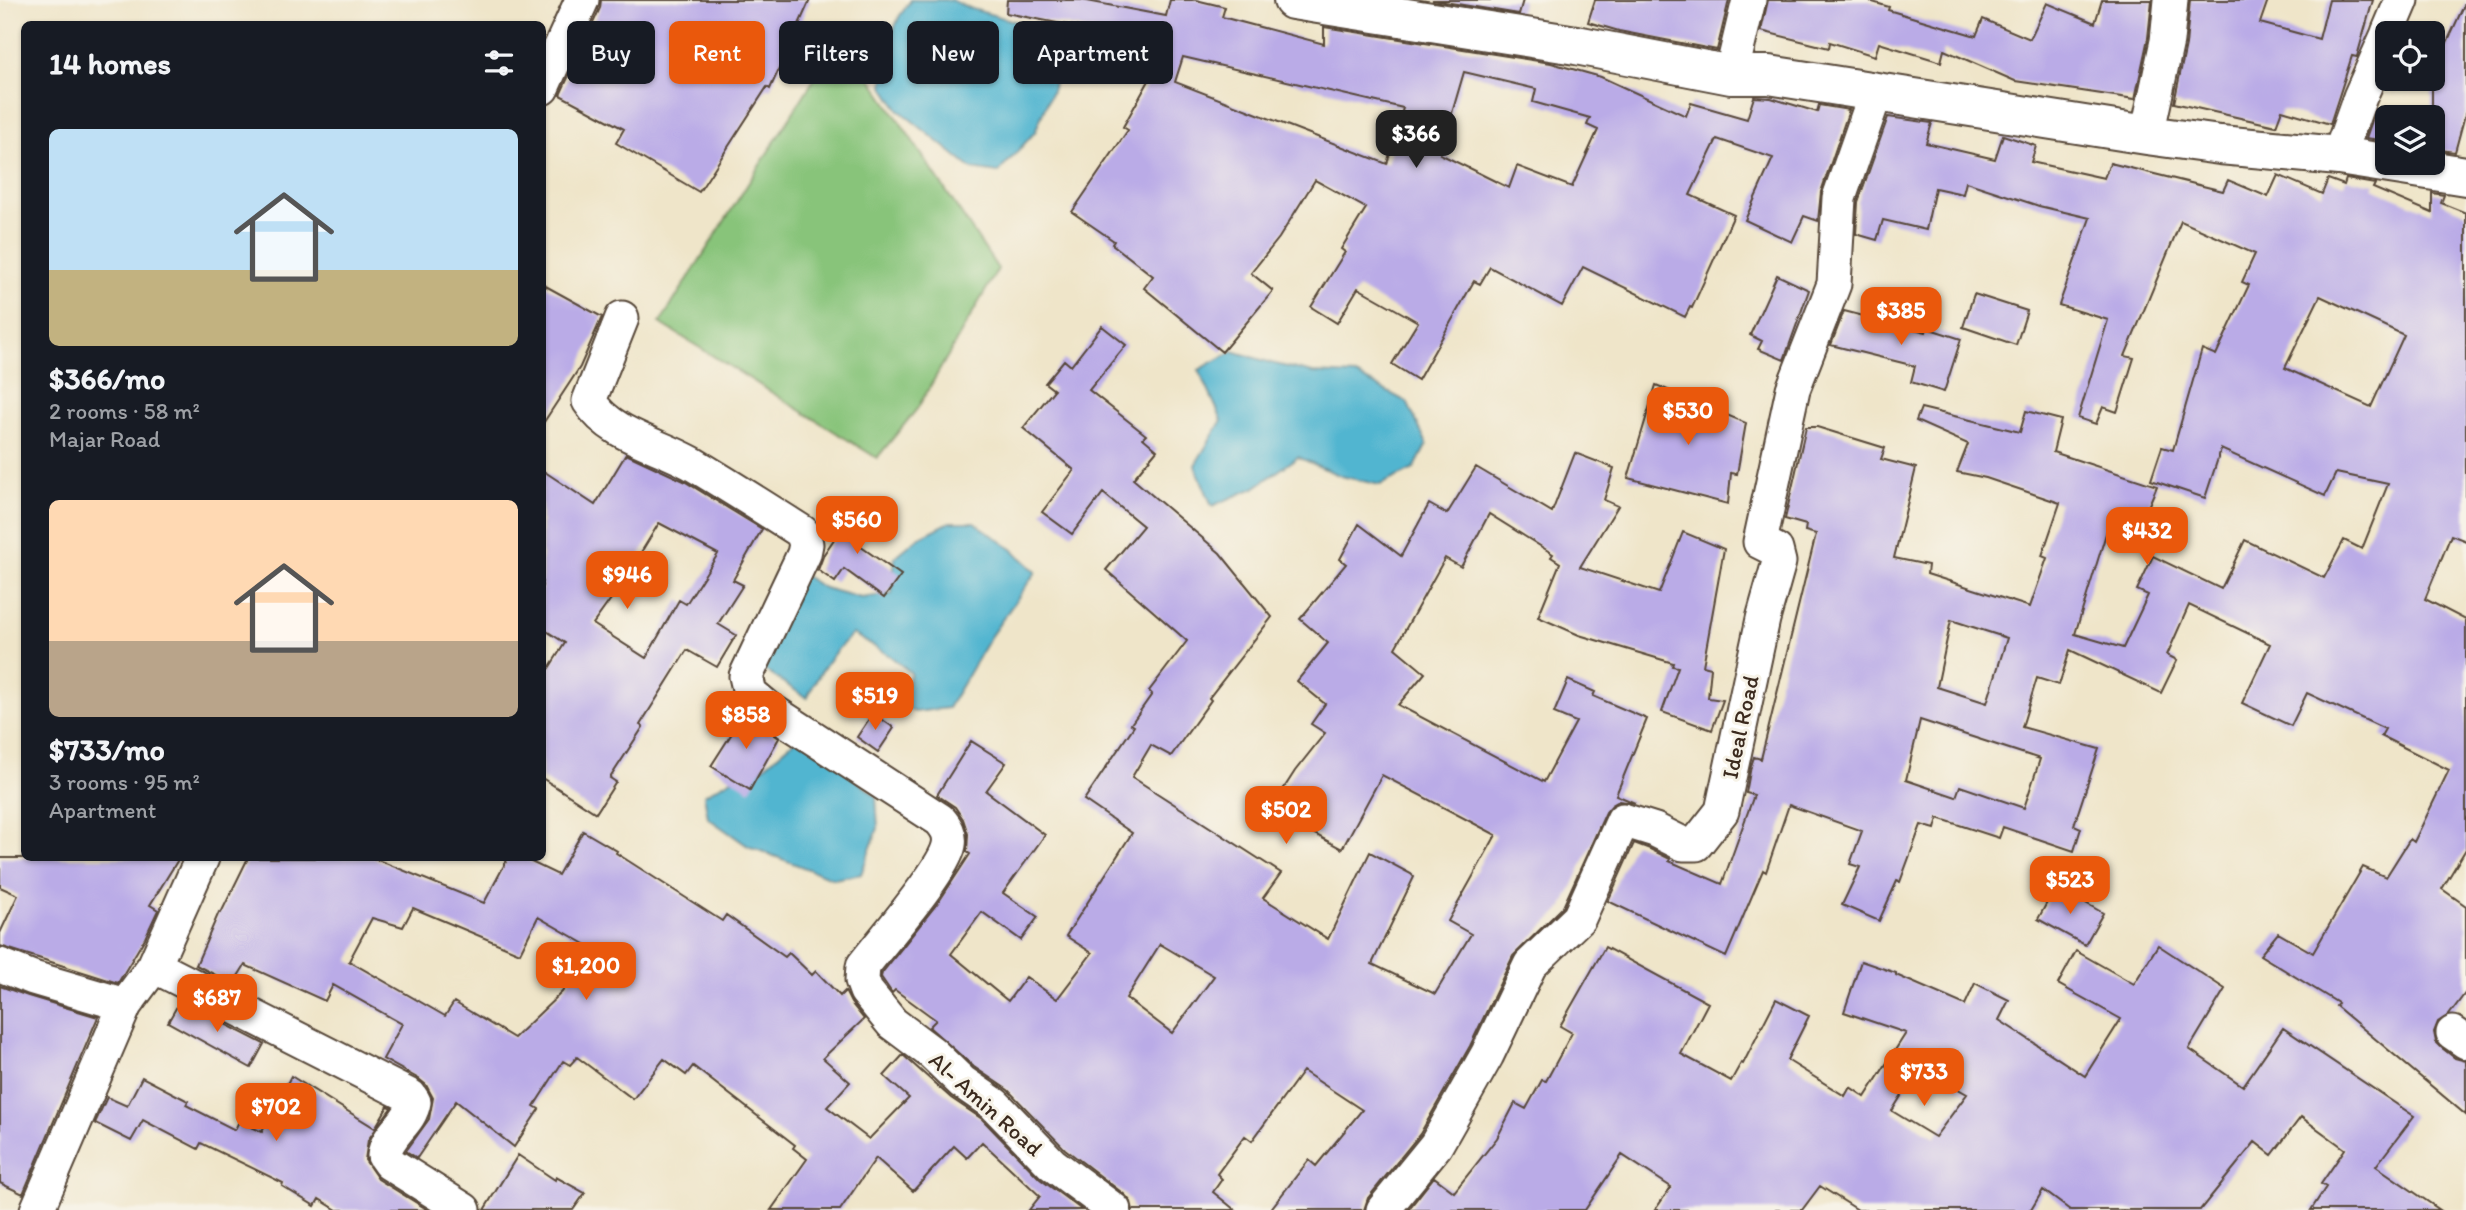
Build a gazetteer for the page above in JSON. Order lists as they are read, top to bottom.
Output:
{
  "streets": {
    "street": ["Ideal Road", "Al- Amin Road"]
  },
  "page": {
    "chip": [
      "Buy",
      "Rent",
      "Filters",
      "New",
      "Apartment"
    ],
    "heading": "14 homes",
    "list": [
      {
        "name": "$366/mo",
        "note": "2 rooms · 58 m² · Majar Road"
      },
      {
        "name": "$733/mo",
        "note": "3 rooms · 95 m² · Apartment"
      }
    ],
    "price": [
      "$366",
      "$385",
      "$530",
      "$560",
      "$432",
      "$946",
      "$519",
      "$858",
      "$502",
      "$523",
      "$1,200",
      "$687",
      "$733",
      "$702"
    ]
  }
}
